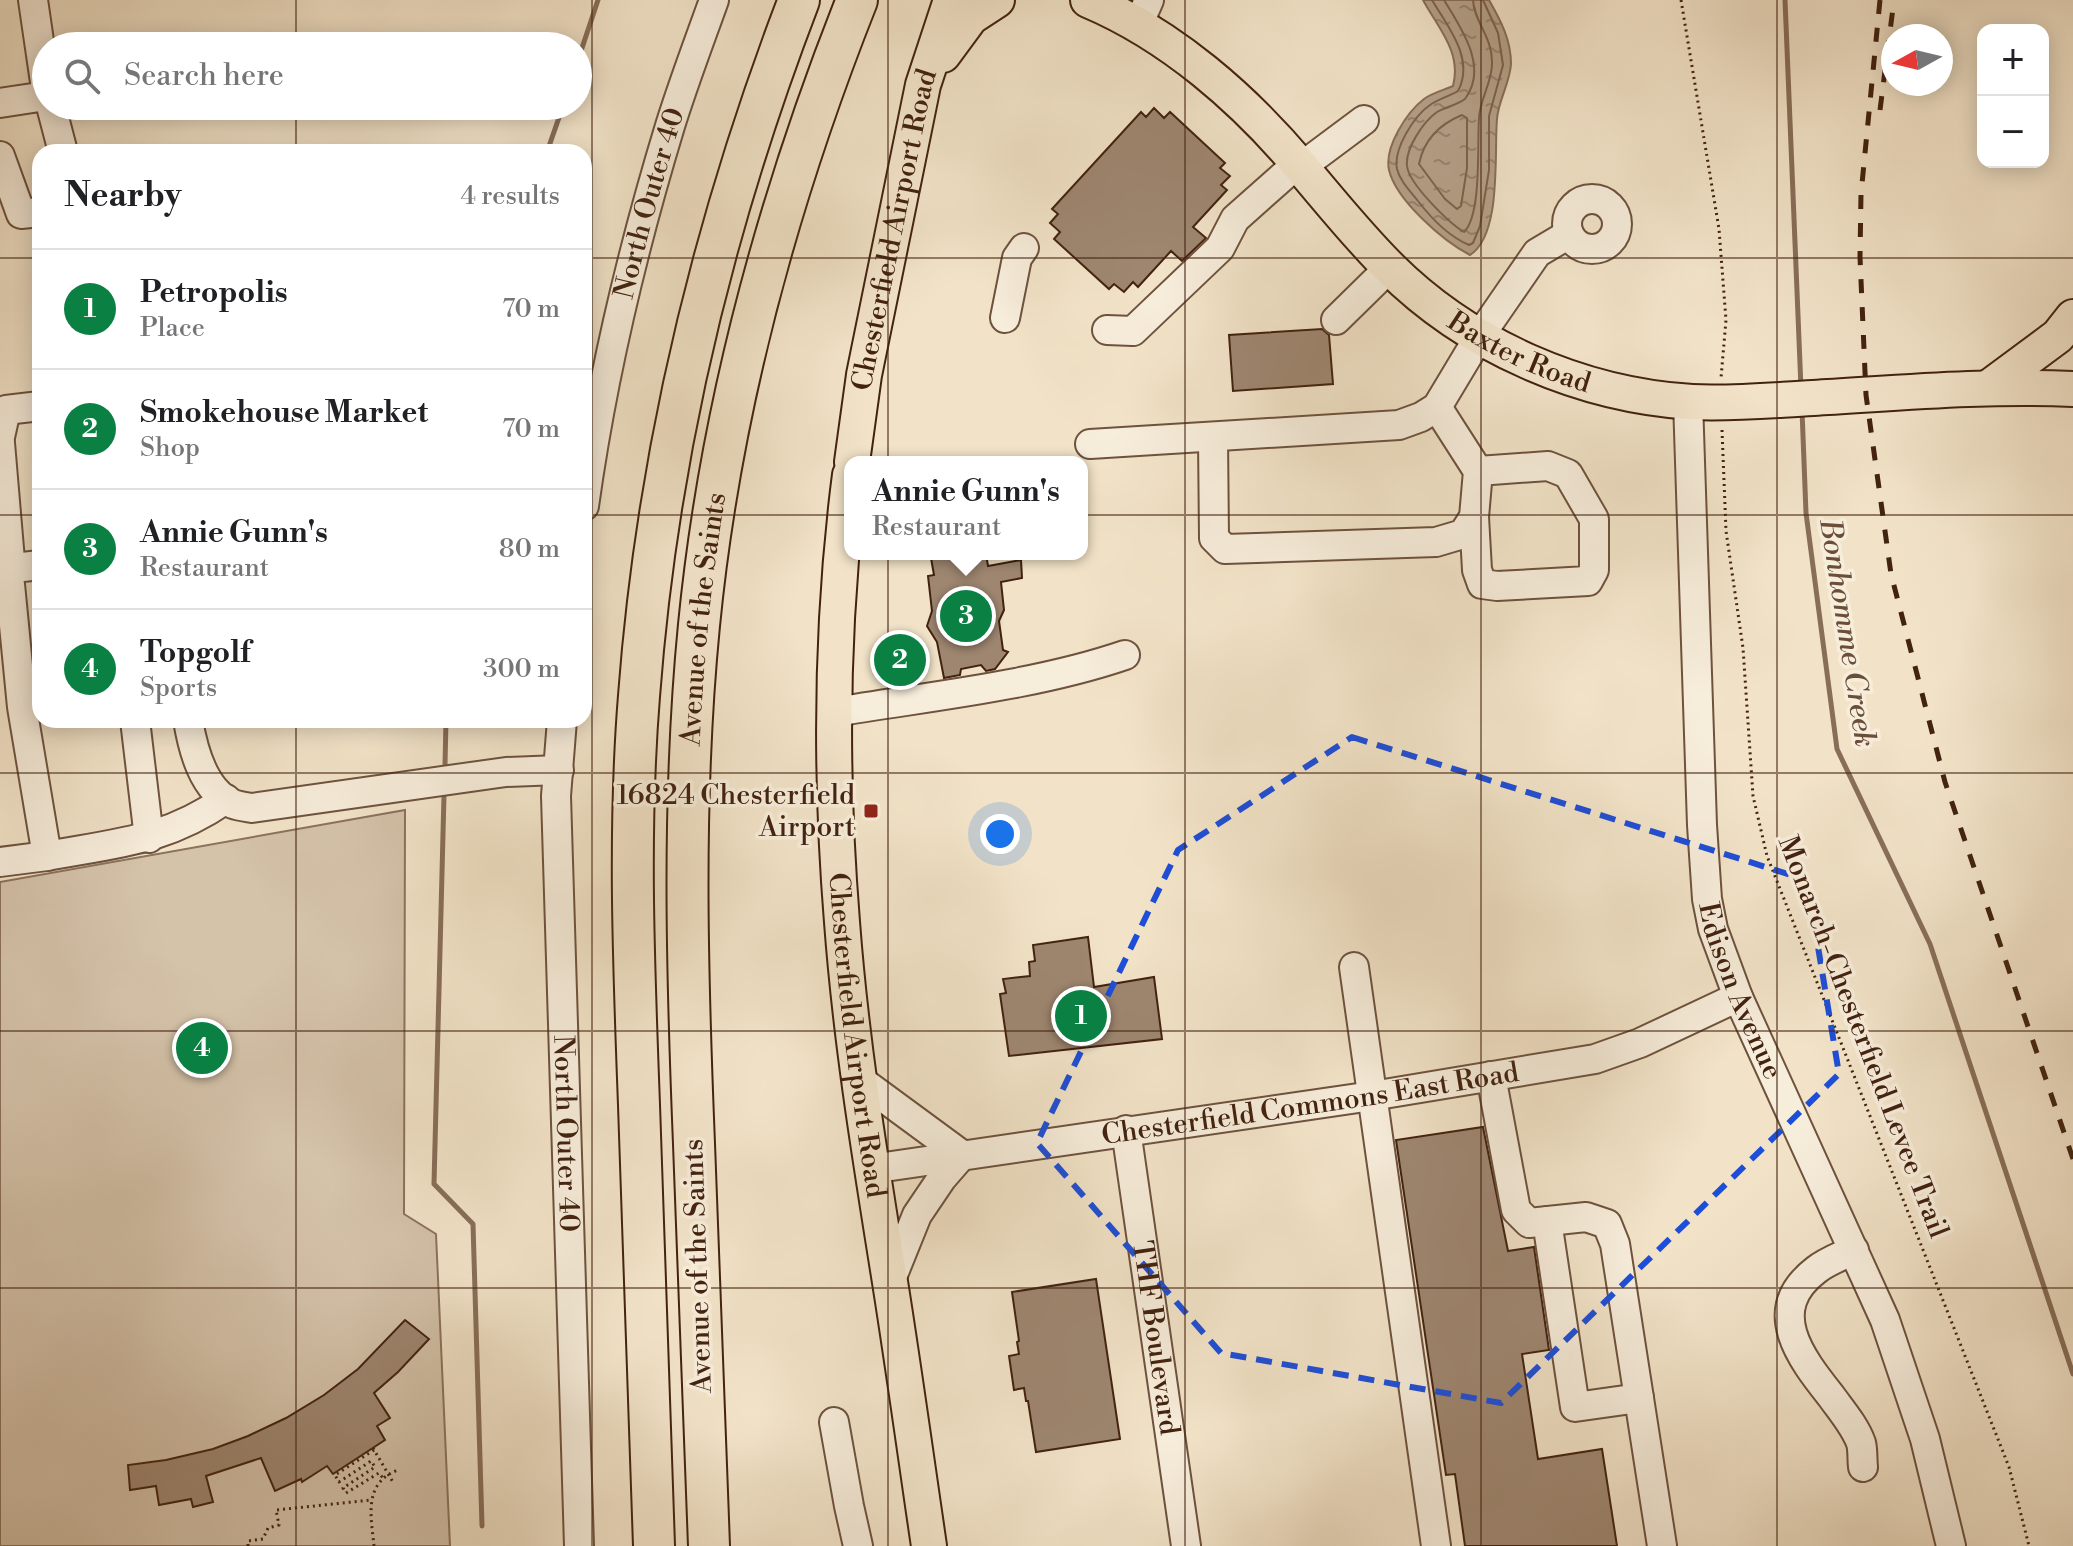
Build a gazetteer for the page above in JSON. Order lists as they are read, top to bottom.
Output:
{
  "streets": {
    "highway": ["Avenue of the Saints"],
    "main road": ["Chesterfield Airport Road", "Baxter Road"],
    "street": [
      "North Outer 40",
      "Edison Avenue",
      "Chesterfield Commons East Road",
      "THF Boulevard"
    ],
    "path": ["Monarch-Chesterfield Levee Trail"]
  },
  "crossings": [
    ["Chesterfield Airport Road", "Chesterfield Commons East Road"],
    ["Baxter Road", "Edison Avenue"],
    ["Edison Avenue", "Chesterfield Commons East Road"],
    ["Chesterfield Commons East Road", "THF Boulevard"]
  ],
  "water": ["Bonhomme Creek"],
  "places": {
    "transit": ["16824 Chesterfield Airport"]
  },
  "north": "left",
  "page": {
    "map_buttons": ["+", "−"],
    "search": "Search here",
    "heading": ["Nearby", "4 results"],
    "list": [
      {
        "mark": "1",
        "name": "Petropolis",
        "note": "Place",
        "value": "70 m"
      },
      {
        "mark": "2",
        "name": "Smokehouse Market",
        "note": "Shop",
        "value": "70 m"
      },
      {
        "mark": "3",
        "name": "Annie Gunn's",
        "note": "Restaurant",
        "value": "80 m"
      },
      {
        "mark": "4",
        "name": "Topgolf",
        "note": "Sports",
        "value": "300 m"
      }
    ],
    "popup": ["Annie Gunn's", "Restaurant"],
    "pins": [
      "3",
      "2",
      "1",
      "4"
    ]
  }
}
